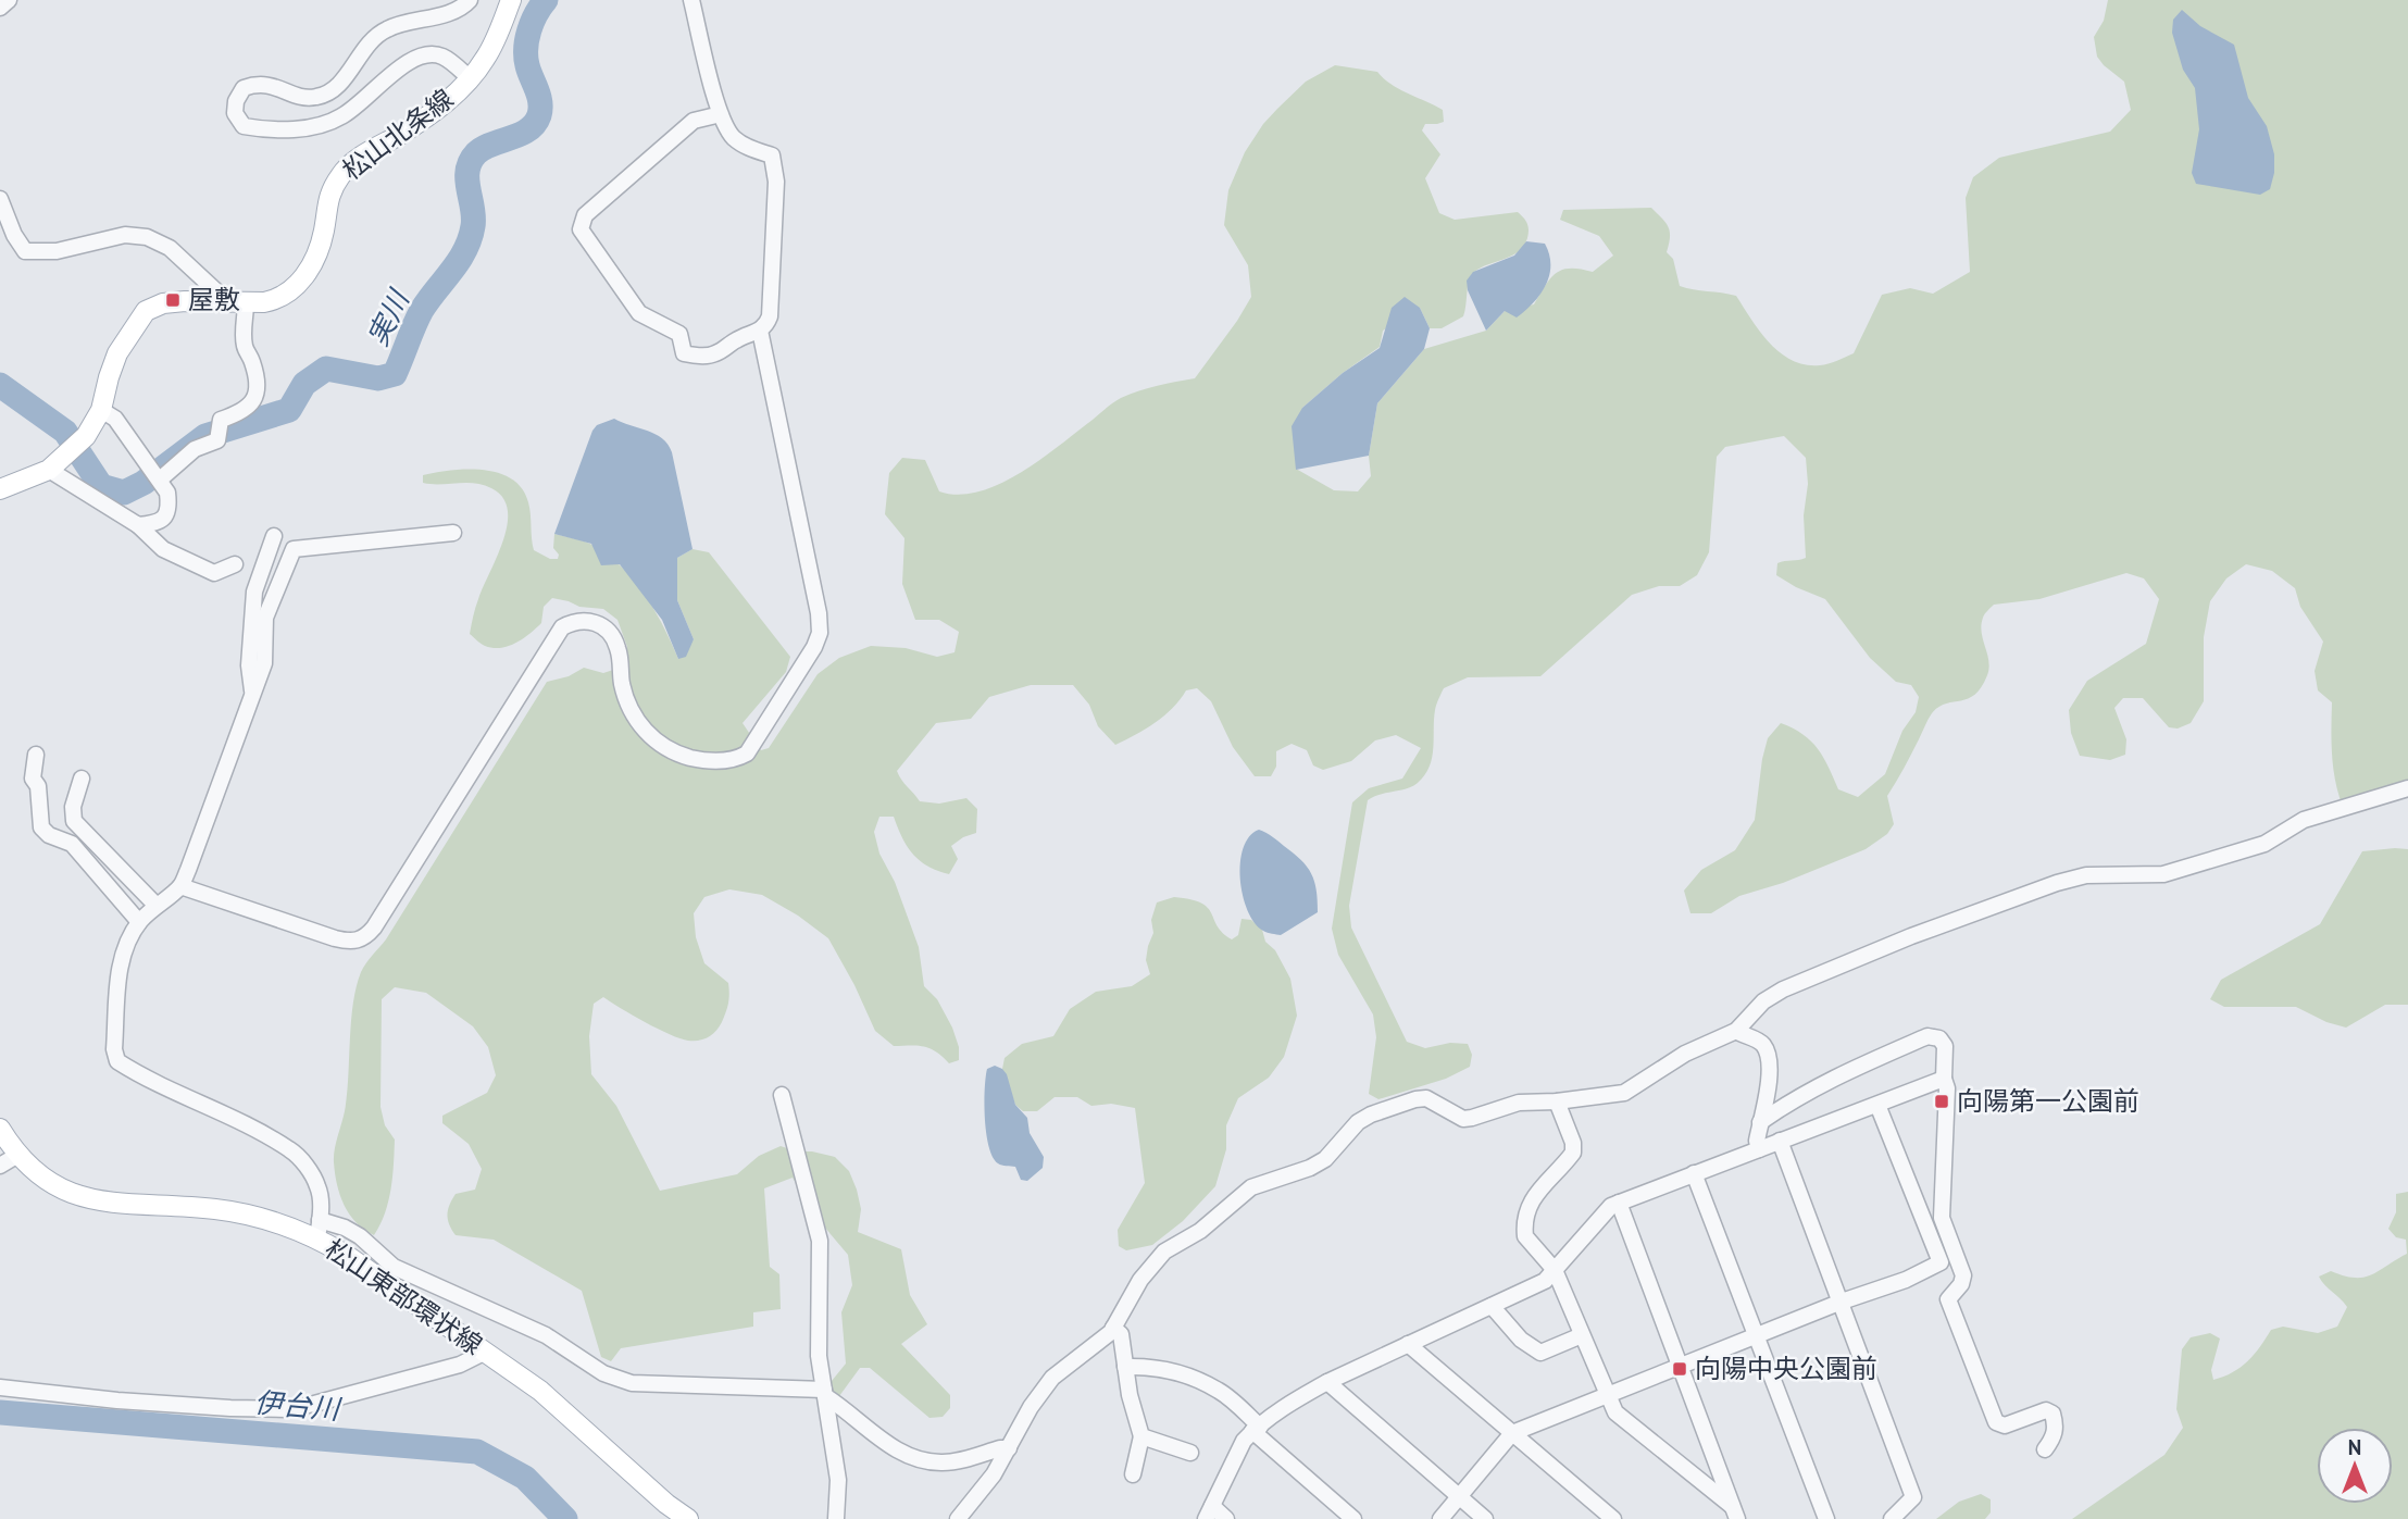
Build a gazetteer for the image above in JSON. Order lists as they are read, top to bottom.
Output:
{
  "streets": {
    "main road": ["松山北条線", "松山東部環状線"]
  },
  "water": ["実川", "伊台川"],
  "places": {
    "transit": ["屋敷", "向陽第一公園前", "向陽中央公園前"]
  },
  "north": "top"
}
